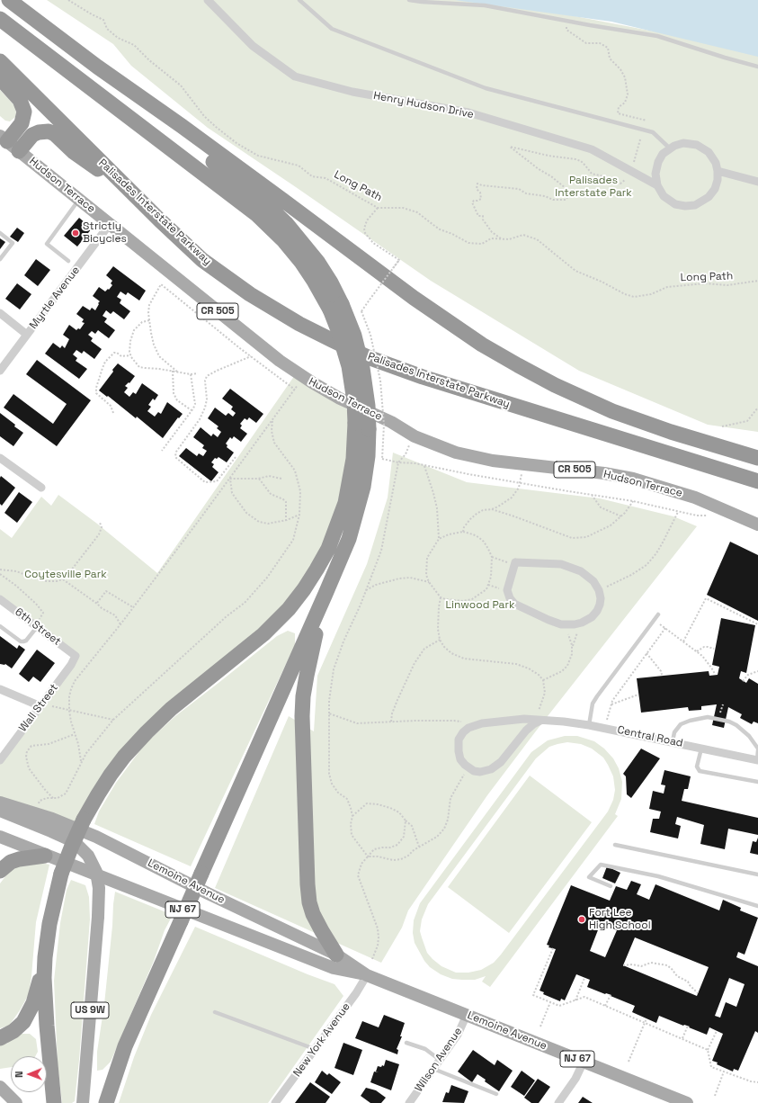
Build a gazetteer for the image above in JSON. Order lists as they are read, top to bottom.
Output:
{
  "streets": {
    "highway": ["Palisades Interstate Parkway"],
    "main road": [
      "Hudson Terrace",
      "CR 505",
      "Lemoine Avenue",
      "NJ 67",
      "US 9W"
    ],
    "street": [
      "Henry Hudson Drive",
      "Myrtle Avenue",
      "6th Street",
      "Wall Street",
      "Central Road",
      "New York Avenue",
      "Wilson Avenue"
    ],
    "path": ["Long Path"]
  },
  "crossings": [
    ["Hudson Terrace", "Myrtle Avenue"],
    ["6th Street", "Wall Street"],
    ["Lemoine Avenue", "New York Avenue"],
    ["Lemoine Avenue", "Wilson Avenue"]
  ],
  "parks": ["Palisades Interstate Park", "Coytesville Park", "Linwood Park"],
  "places": ["Strictly Bicycles", "Fort Lee High School"],
  "north": "left"
}
